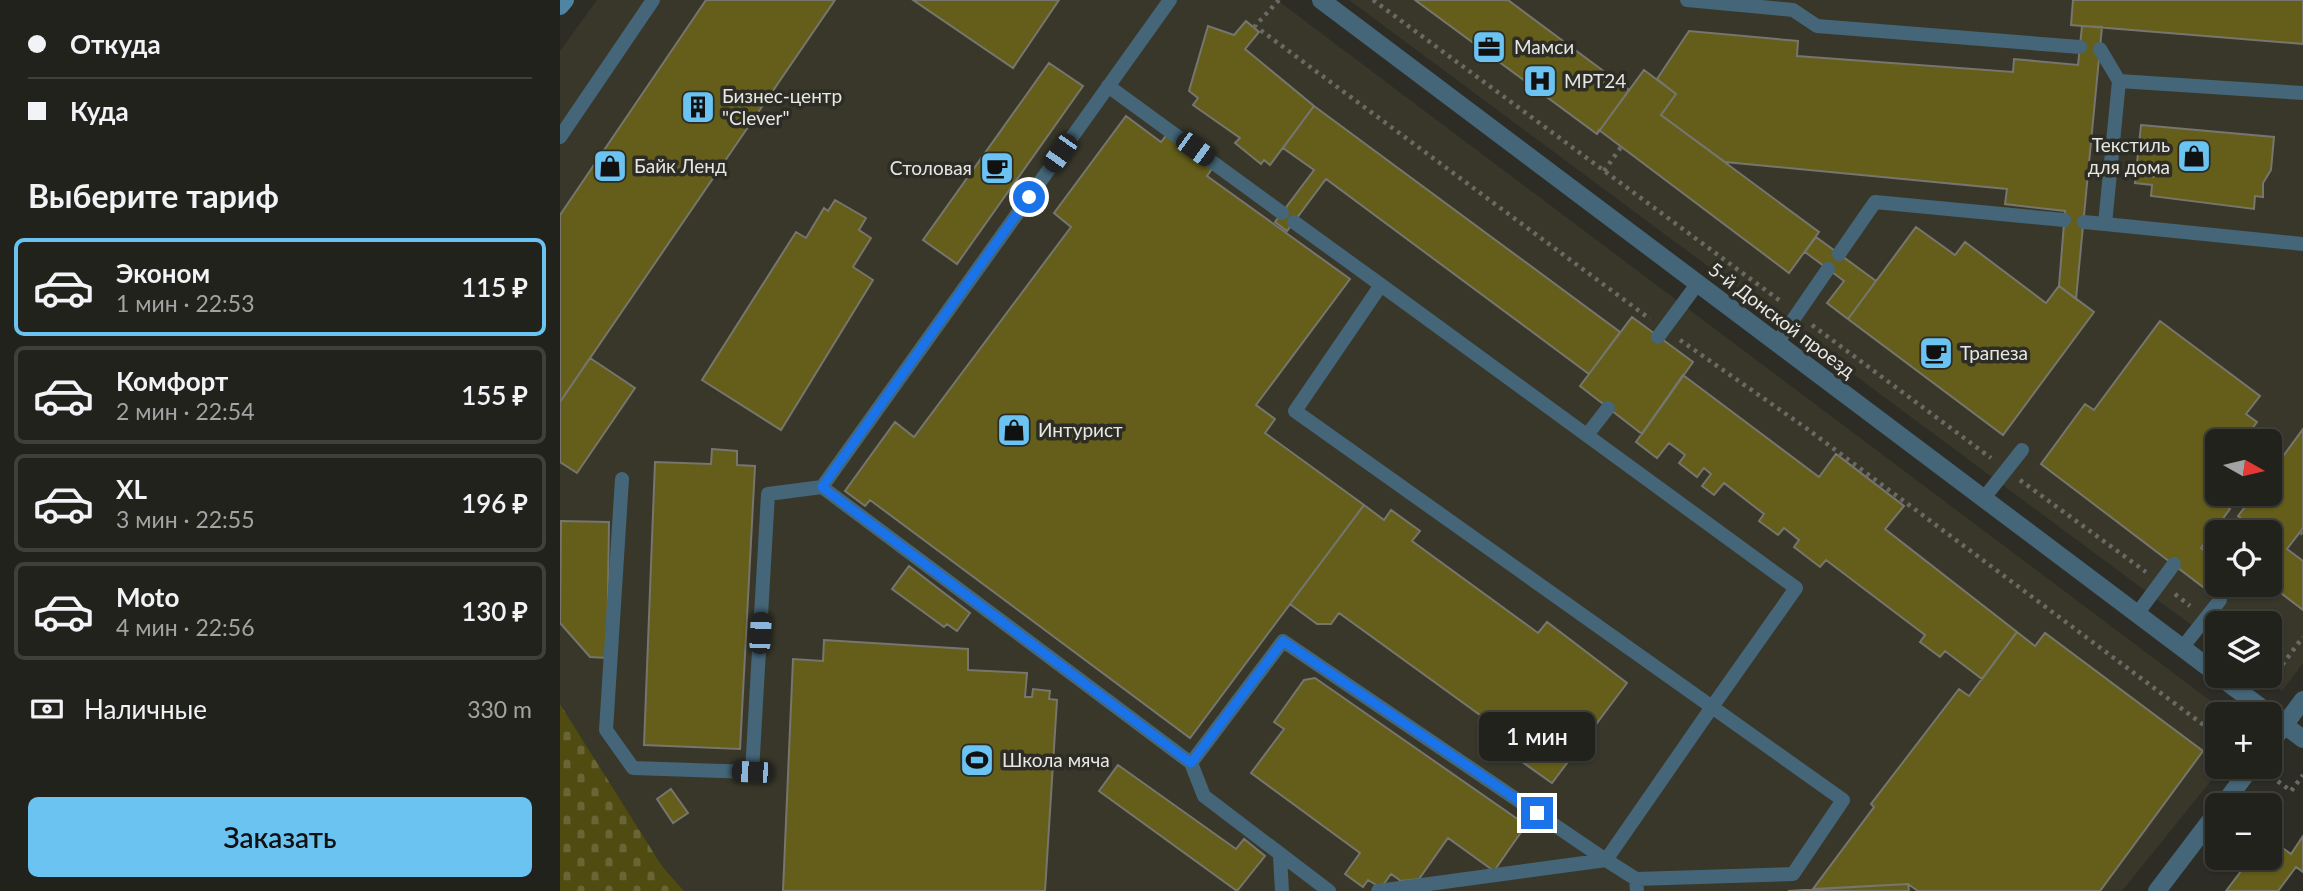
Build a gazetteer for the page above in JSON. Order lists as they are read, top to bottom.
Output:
{
  "streets": {
    "street": ["5-й Донской проезд"]
  },
  "places": {
    "office": ["Мамси"],
    "hospital": ["МРТ24"],
    "building": ["Бизнес-центр \"Clever\""],
    "shop": ["Текстиль для дома", "Байк Ленд", "Интурист"],
    "cafe": ["Столовая", "Трапеза"],
    "sports": ["Школа мяча"]
  },
  "north": "right",
  "page": {
    "banner": ["Откуда", "Куда"],
    "heading": "Выберите тариф",
    "list": [
      {
        "name": "Эконом",
        "note": "1 мин · 22:53",
        "value": "115 ₽"
      },
      {
        "name": "Комфорт",
        "note": "2 мин · 22:54",
        "value": "155 ₽"
      },
      {
        "name": "XL",
        "note": "3 мин · 22:55",
        "value": "196 ₽"
      },
      {
        "name": "Moto",
        "note": "4 мин · 22:56",
        "value": "130 ₽"
      }
    ],
    "map_buttons": ["+", "−"],
    "pay": ["Наличные", "330 m"],
    "bubble": "1 мин",
    "buttons": "Заказать"
  }
}
